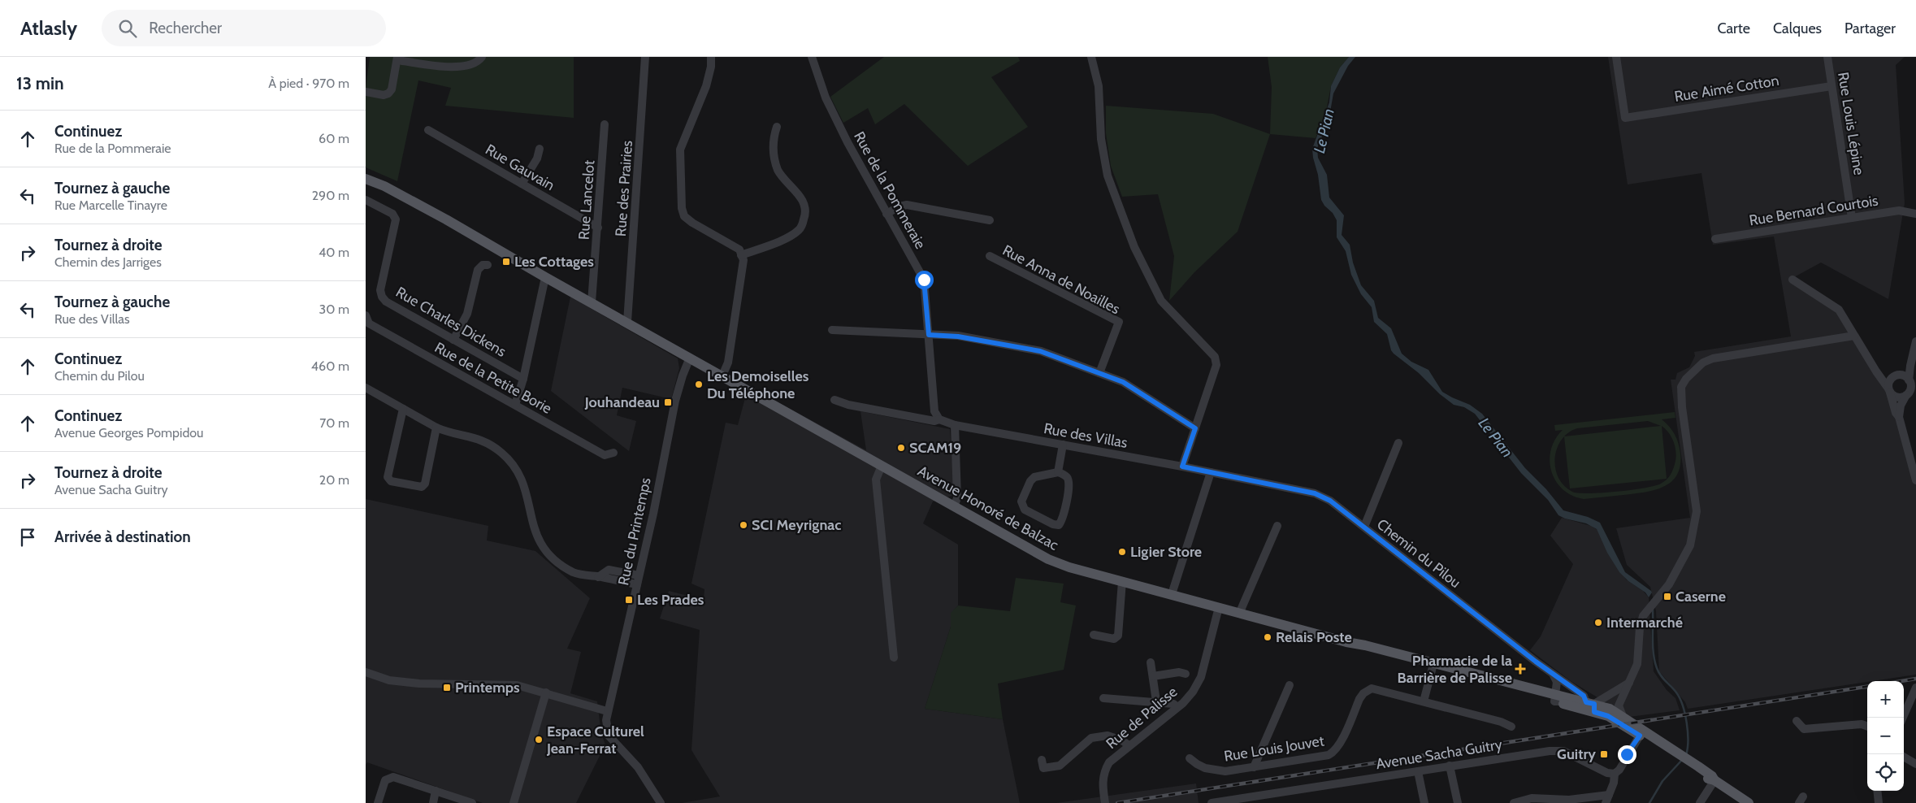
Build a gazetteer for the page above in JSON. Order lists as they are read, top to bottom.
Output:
{
  "streets": {
    "main road": ["Avenue Honoré de Balzac"],
    "street": [
      "Rue Aimé Cotton",
      "Rue Louis Lépine",
      "Rue Gauvain",
      "Rue des Prairies",
      "Rue de la Pommeraie",
      "Rue Lancelot",
      "Rue Bernard Courtois",
      "Rue Anna de Noailles",
      "Rue Charles Dickens",
      "Rue de la Petite Borie",
      "Rue des Villas",
      "Rue du Printemps",
      "Chemin du Pilou",
      "Rue de Palisse",
      "Rue Louis Jouvet",
      "Avenue Sacha Guitry"
    ]
  },
  "crossings": [
    ["Rue Aimé Cotton", "Rue Louis Lépine"],
    ["Rue Louis Lépine", "Rue Bernard Courtois"],
    ["Rue Gauvain", "Rue Lancelot"],
    ["Rue des Prairies", "Avenue Honoré de Balzac"],
    ["Rue Lancelot", "Avenue Honoré de Balzac"],
    ["Rue des Villas", "Chemin du Pilou"],
    ["Avenue Honoré de Balzac", "Rue du Printemps"],
    ["Avenue Honoré de Balzac", "Chemin du Pilou"],
    ["Avenue Honoré de Balzac", "Rue de Palisse"]
  ],
  "water": ["Le Pian"],
  "places": {
    "transit": [
      "Les Cottages",
      "Jouhandeau",
      "Caserne",
      "Les Prades",
      "Printemps",
      "Guitry"
    ],
    "other": [
      "Les Demoiselles Du Téléphone",
      "SCAM19",
      "SCI Meyrignac",
      "Ligier Store",
      "Intermarché",
      "Relais Poste",
      "Espace Culturel Jean-Ferrat"
    ],
    "health": ["Pharmacie de la Barrière de Palisse"]
  },
  "page": {
    "header": "Atlasly",
    "search": "Rechercher",
    "nav": ["Carte", "Calques", "Partager"],
    "heading": ["13 min", "À pied · 970 m"],
    "list": [
      ["Continuez", "Rue de la Pommeraie", "60 m"],
      ["Tournez à gauche", "Rue Marcelle Tinayre", "290 m"],
      ["Tournez à droite", "Chemin des Jarriges", "40 m"],
      ["Tournez à gauche", "Rue des Villas", "30 m"],
      ["Continuez", "Chemin du Pilou", "460 m"],
      ["Continuez", "Avenue Georges Pompidou", "70 m"],
      ["Tournez à droite", "Avenue Sacha Guitry", "20 m"],
      "Arrivée à destination"
    ],
    "map_buttons": ["+", "−"]
  }
}
